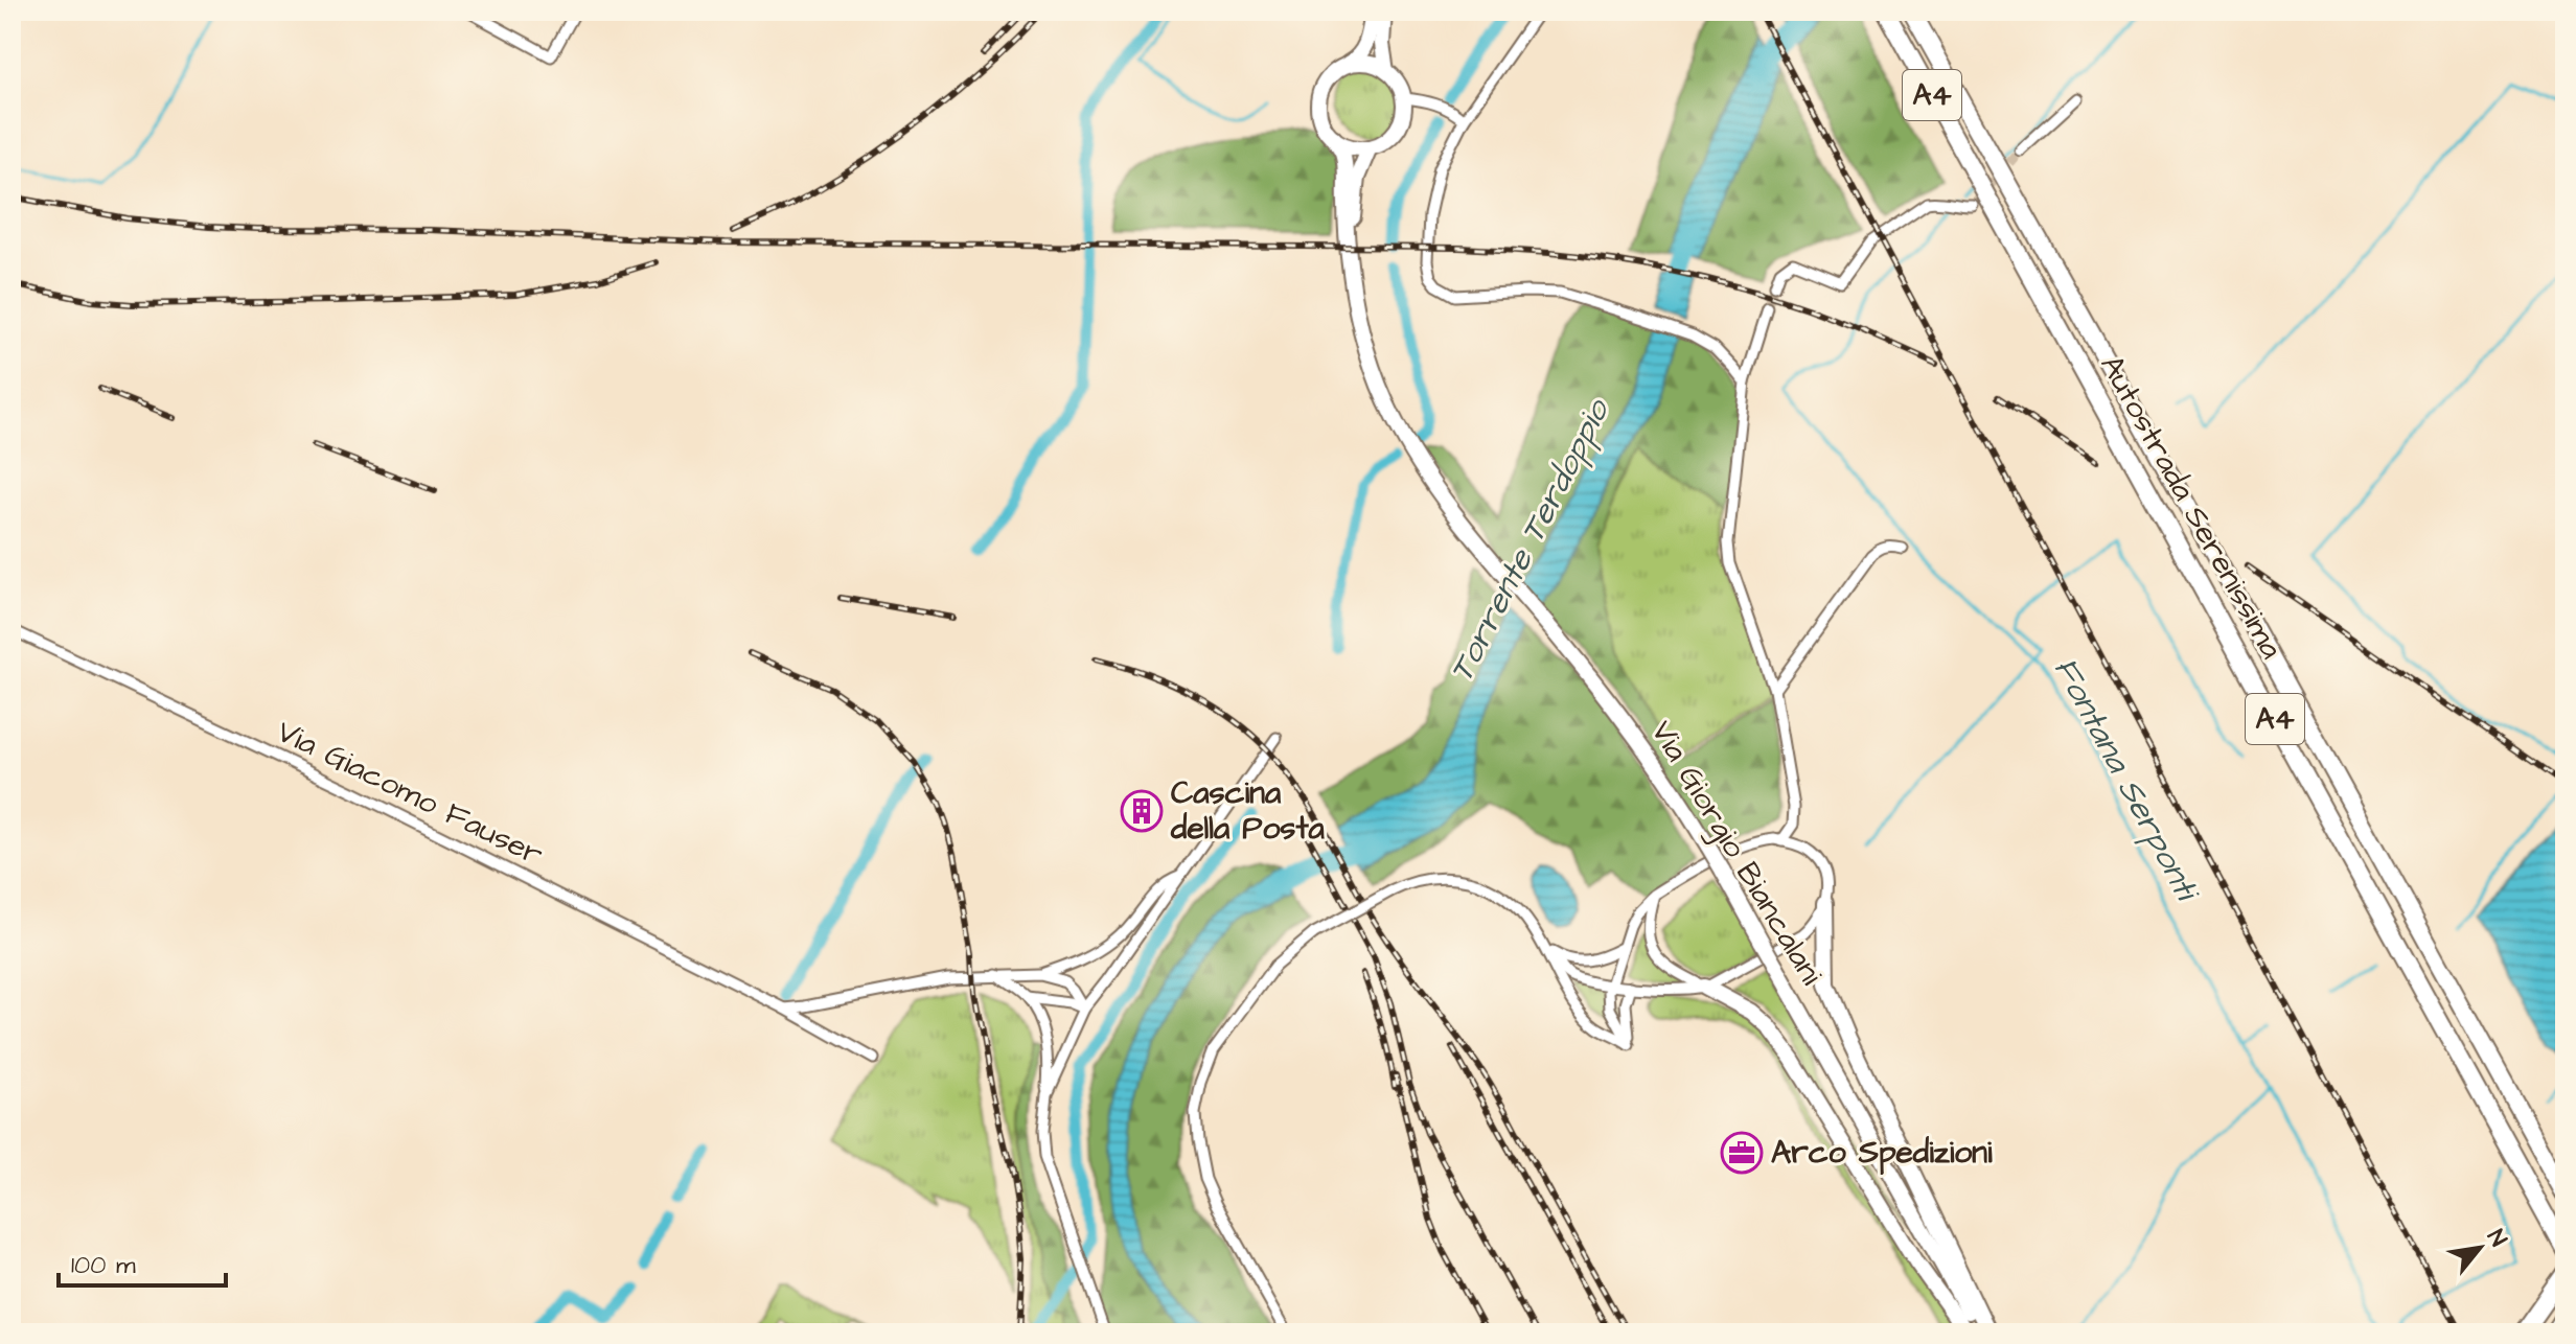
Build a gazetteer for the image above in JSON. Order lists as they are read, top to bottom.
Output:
{
  "streets": {
    "highway": ["A4", "Autostrada Serenissima"],
    "main road": ["Via Giorgio Biancalani"],
    "street": ["Via Giacomo Fauser"]
  },
  "water": ["Torrente Terdoppio", "Fontana Serponti"],
  "places": {
    "building": ["Cascina della Posta"],
    "office": ["Arco Spedizioni"]
  },
  "scale_bar": "100 m",
  "north": "top right"
}
